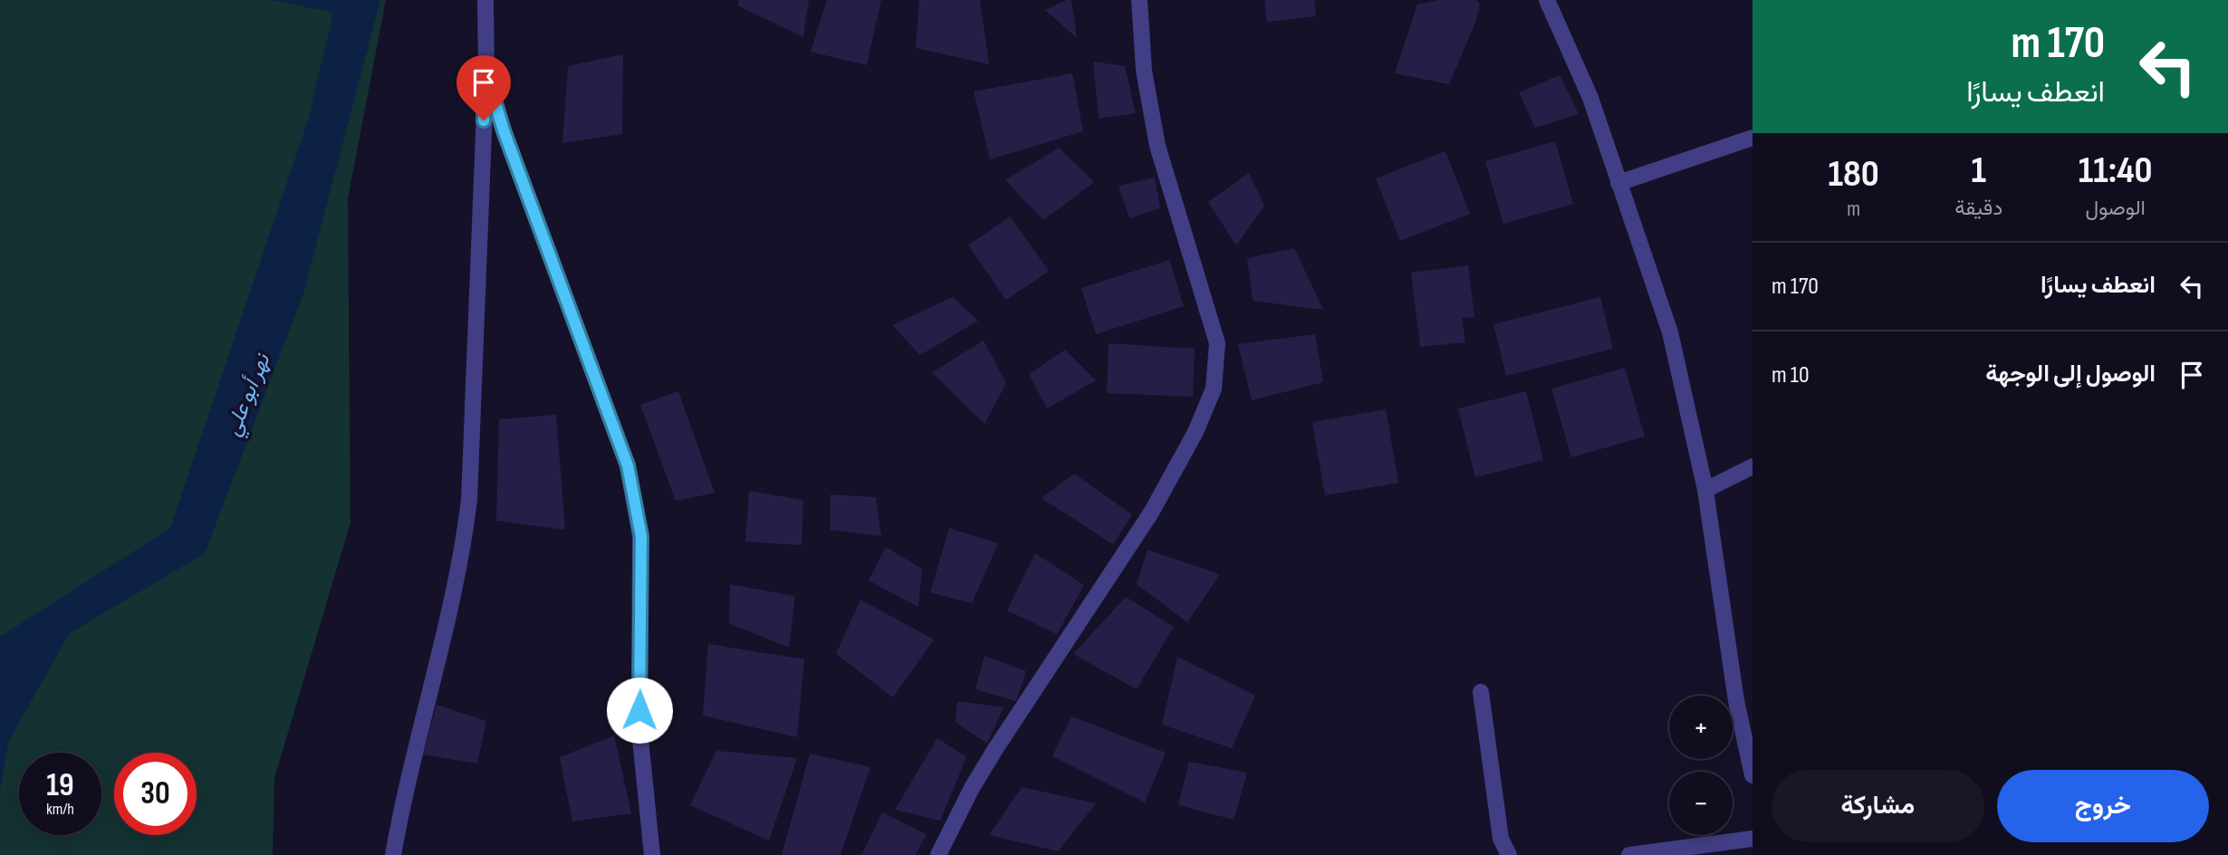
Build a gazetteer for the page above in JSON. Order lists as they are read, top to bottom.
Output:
{
  "water": ["نهر أبو علي"],
  "page": {
    "turn": ["170 m", "انعطف يسارًا"],
    "eta": [
      "11:40",
      "الوصول",
      "1",
      "دقيقة",
      "180",
      "m"
    ],
    "list": [
      {
        "name": "انعطف يسارًا",
        "value": "170 m"
      },
      {
        "name": "الوصول إلى الوجهة",
        "value": "10 m"
      }
    ],
    "map_buttons": ["+", "−"],
    "speed": "19 km/h",
    "limit": "30",
    "buttons": ["خروج", "مشاركة"]
  }
}
